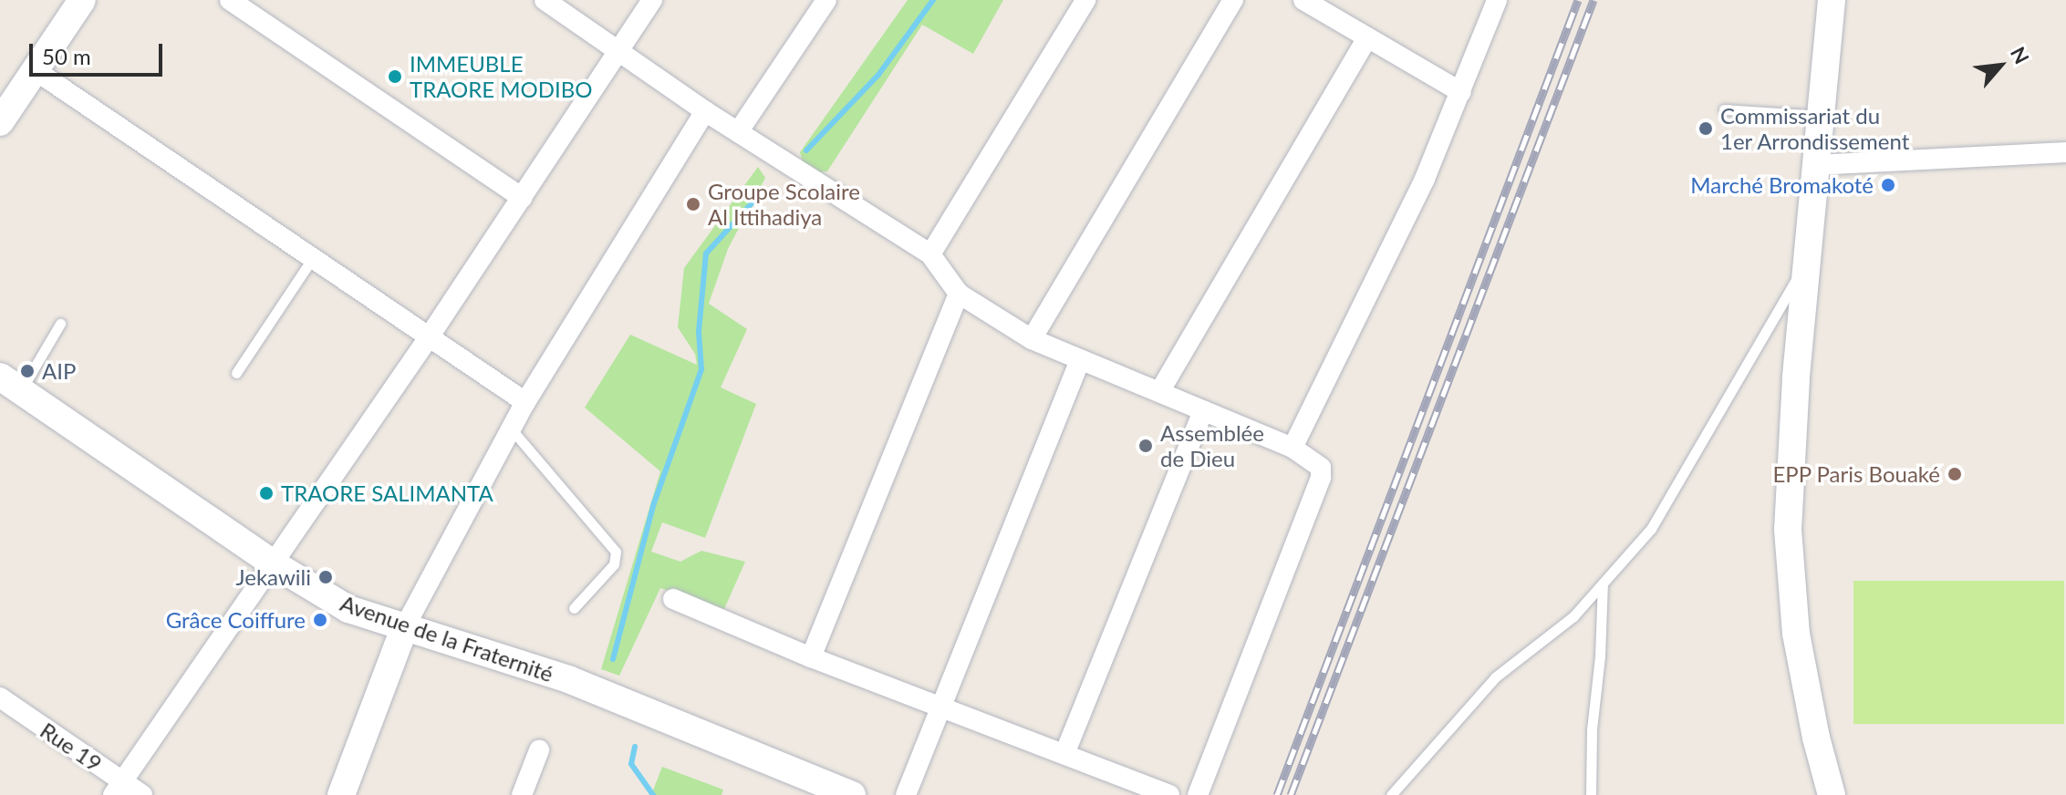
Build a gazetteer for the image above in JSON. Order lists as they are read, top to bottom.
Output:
{
  "streets": {
    "main road": ["Avenue de la Fraternité"],
    "street": ["Rue 19"]
  },
  "places": [
    "IMMEUBLE TRAORE MODIBO",
    "Commissariat du 1er Arrondissement",
    "Marché Bromakoté",
    "Groupe Scolaire Al Ittihadiya",
    "AIP",
    "Assemblée de Dieu",
    "EPP Paris Bouaké",
    "TRAORE SALIMANTA",
    "Jekawili",
    "Grâce Coiffure"
  ],
  "scale_bar": "50 m",
  "north": "top right"
}
